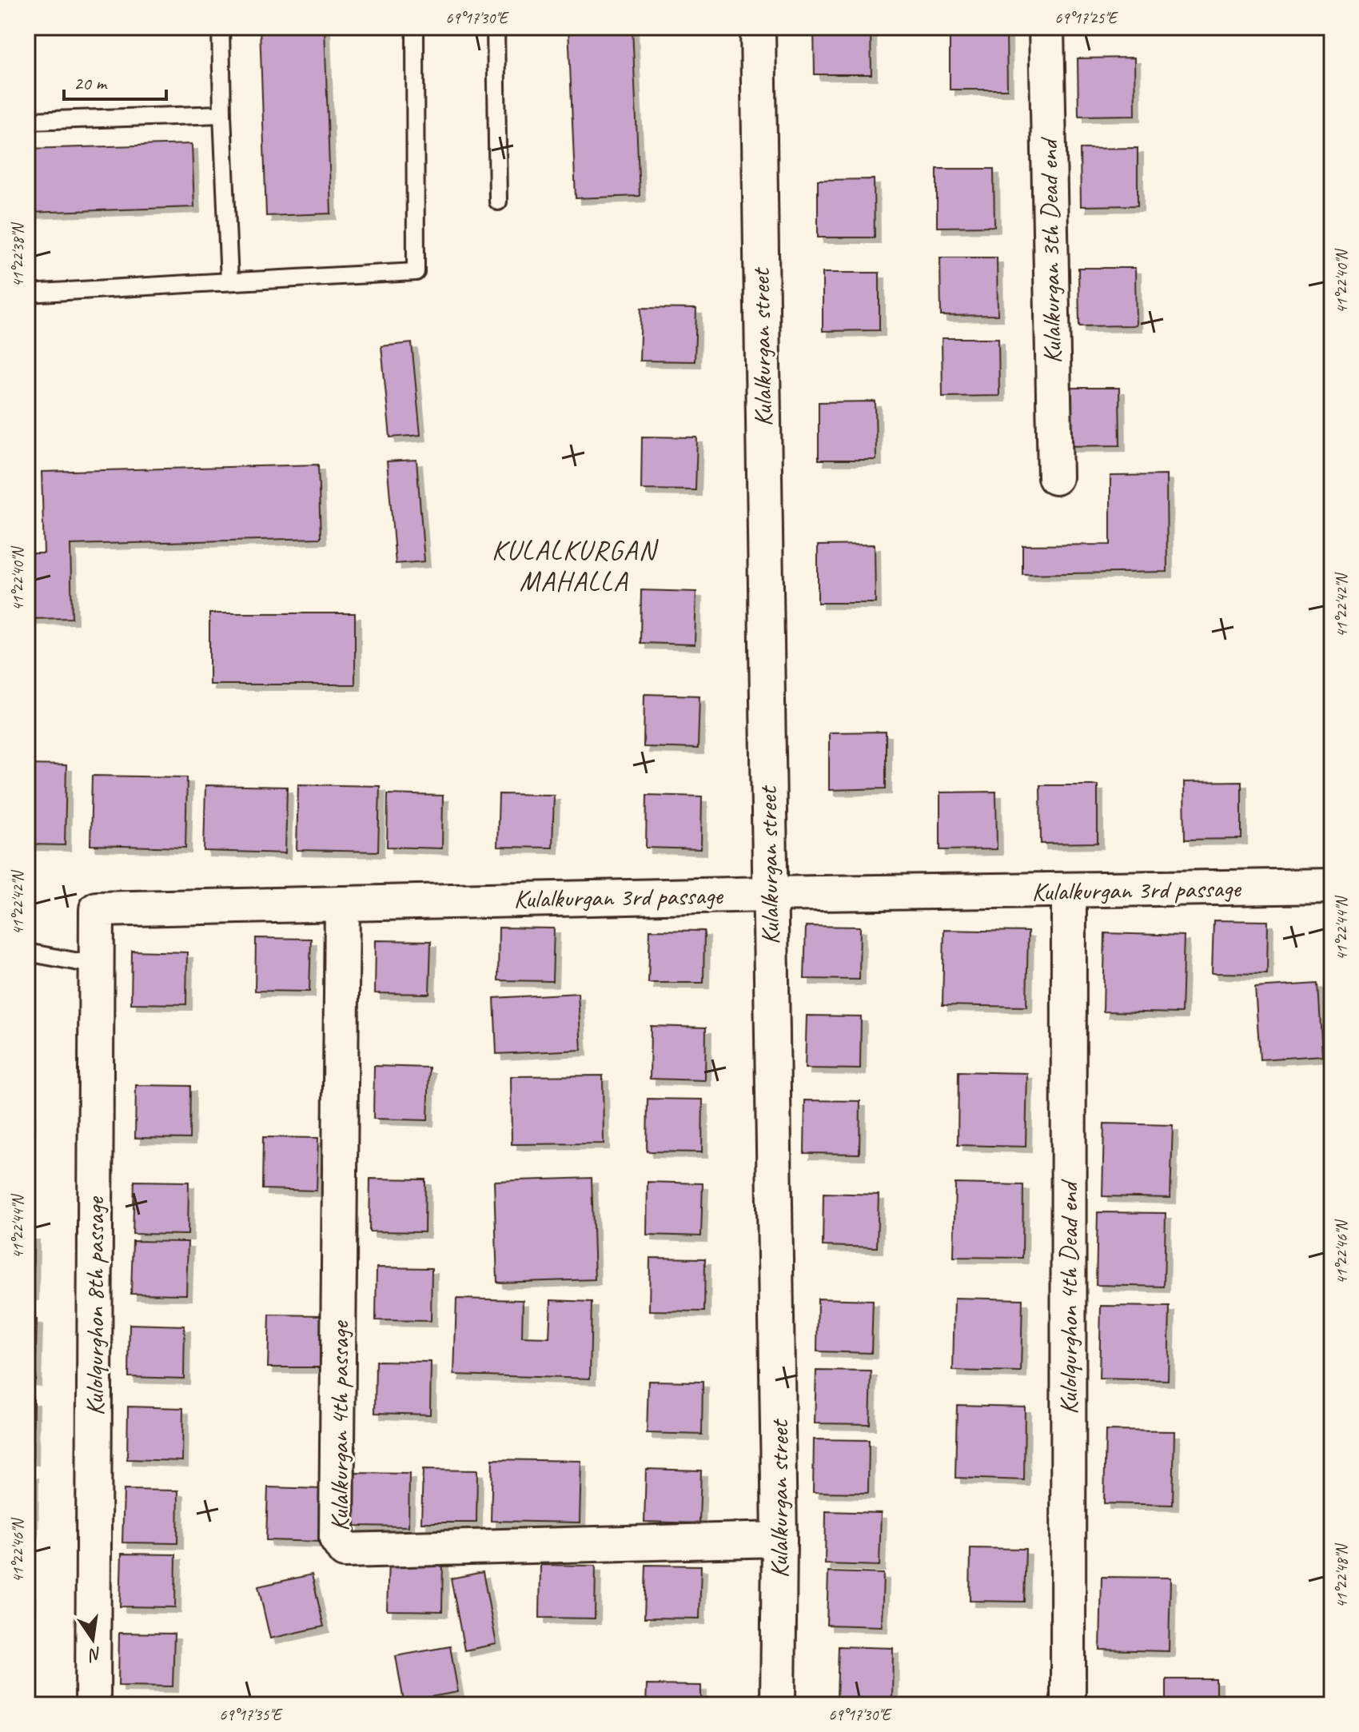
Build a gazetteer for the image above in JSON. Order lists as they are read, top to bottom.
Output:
{
  "streets": {
    "street": [
      "Kulalkurgan 3th Dead end",
      "Kulalkurgan street",
      "Kulalkurgan 3rd passage",
      "Kulolqurghon 4th Dead end",
      "Kulolqurghon 8th passage",
      "Kulalkurgan 4th passage"
    ]
  },
  "crossings": [
    ["Kulalkurgan street", "Kulalkurgan 3rd passage"],
    ["Kulalkurgan street", "Kulalkurgan 4th passage"],
    ["Kulalkurgan 3rd passage", "Kulolqurghon 4th Dead end"],
    ["Kulalkurgan 3rd passage", "Kulolqurghon 8th passage"],
    ["Kulalkurgan 3rd passage", "Kulalkurgan 4th passage"]
  ],
  "districts": ["KULALKURGAN MAHALLA"],
  "scale_bar": "20 m",
  "north": "bottom",
  "coordinates": [
    "69°17'30\"E",
    "69°17'25\"E",
    "41°22'38\"N",
    "41°22'40\"N",
    "41°22'42\"N",
    "41°22'44\"N",
    "41°22'46\"N",
    "41°22'48\"N",
    "69°17'35\"E"
  ]
}
